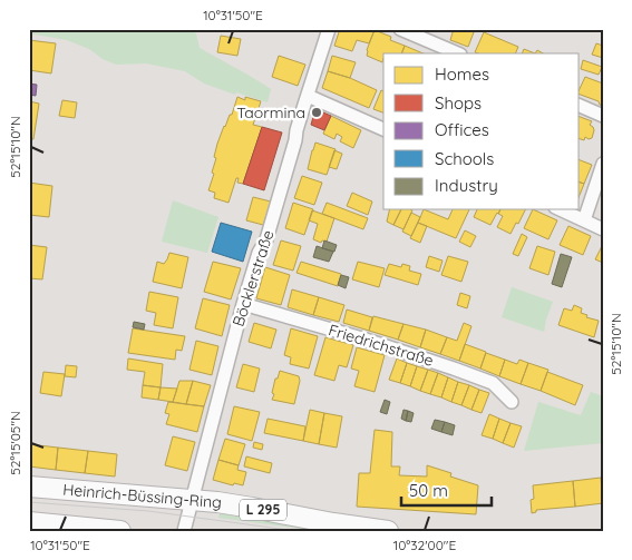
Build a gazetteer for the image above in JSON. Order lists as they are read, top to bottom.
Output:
{
  "streets": {
    "main road": ["Heinrich-Büssing-Ring", "L 295"],
    "street": ["Böcklerstraße", "Friedrichstraße"]
  },
  "crossings": [
    ["Böcklerstraße", "Friedrichstraße"],
    ["Böcklerstraße", "Heinrich-Büssing-Ring"]
  ],
  "places": ["Taormina"],
  "legend": [
    "Homes",
    "Shops",
    "Offices",
    "Schools",
    "Industry"
  ],
  "scale_bar": "50 m",
  "coordinates": [
    "10°31'50\"E",
    "52°15'10\"N",
    "52°15'05\"N",
    "10°32'00\"E"
  ]
}
